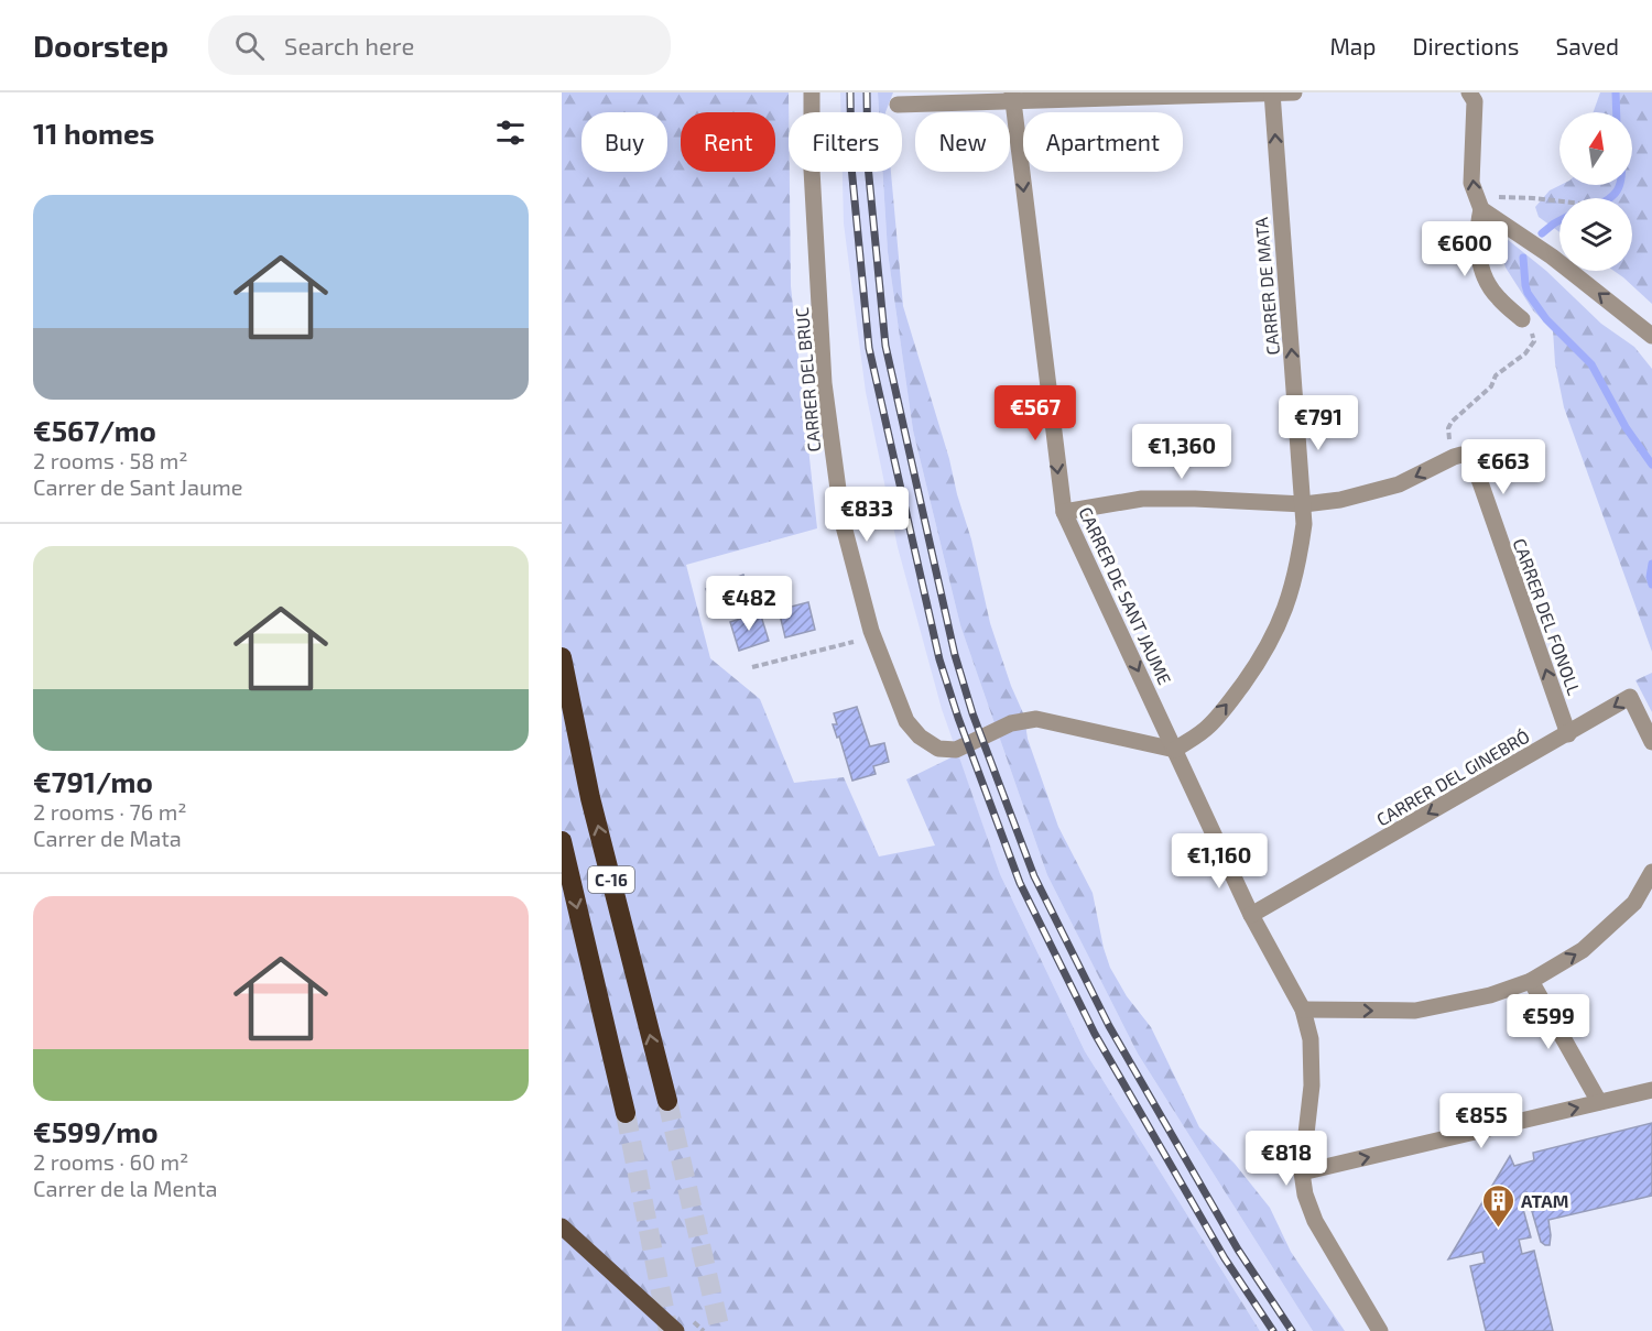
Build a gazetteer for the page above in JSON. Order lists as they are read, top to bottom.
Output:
{
  "streets": {
    "highway": ["C-16"],
    "street": [
      "CARRER DE MATA",
      "CARRER DEL BRUC",
      "CARRER DE SANT JAUME",
      "CARRER DEL FONOLL",
      "CARRER DEL GINEBRÓ"
    ]
  },
  "crossings": [
    ["CARRER DE MATA", "CARRER DEL BRUC"],
    ["CARRER DE MATA", "CARRER DE SANT JAUME"],
    ["CARRER DE MATA", "CARRER DEL FONOLL"],
    ["CARRER DEL BRUC", "CARRER DE SANT JAUME"],
    ["CARRER DE SANT JAUME", "CARRER DEL FONOLL"],
    ["CARRER DE SANT JAUME", "CARRER DEL GINEBRÓ"],
    ["CARRER DEL FONOLL", "CARRER DEL GINEBRÓ"]
  ],
  "one_way": ["CARRER DE MATA", "CARRER DE SANT JAUME", "CARRER DEL GINEBRÓ"],
  "places": {
    "building": ["ATAM"]
  },
  "north": "top",
  "page": {
    "header": "Doorstep",
    "search": "Search here",
    "nav": ["Map", "Directions", "Saved"],
    "heading": "11 homes",
    "chip": [
      "Buy",
      "Rent",
      "Filters",
      "New",
      "Apartment"
    ],
    "list": [
      {
        "name": "€567/mo",
        "note": "2 rooms · 58 m² · Carrer de Sant Jaume"
      },
      {
        "name": "€791/mo",
        "note": "2 rooms · 76 m² · Carrer de Mata"
      },
      {
        "name": "€599/mo",
        "note": "2 rooms · 60 m² · Carrer de la Menta"
      }
    ],
    "price": [
      "€600",
      "€567",
      "€791",
      "€1,360",
      "€663",
      "€833",
      "€482",
      "€1,160",
      "€599",
      "€855",
      "€818"
    ]
  }
}
